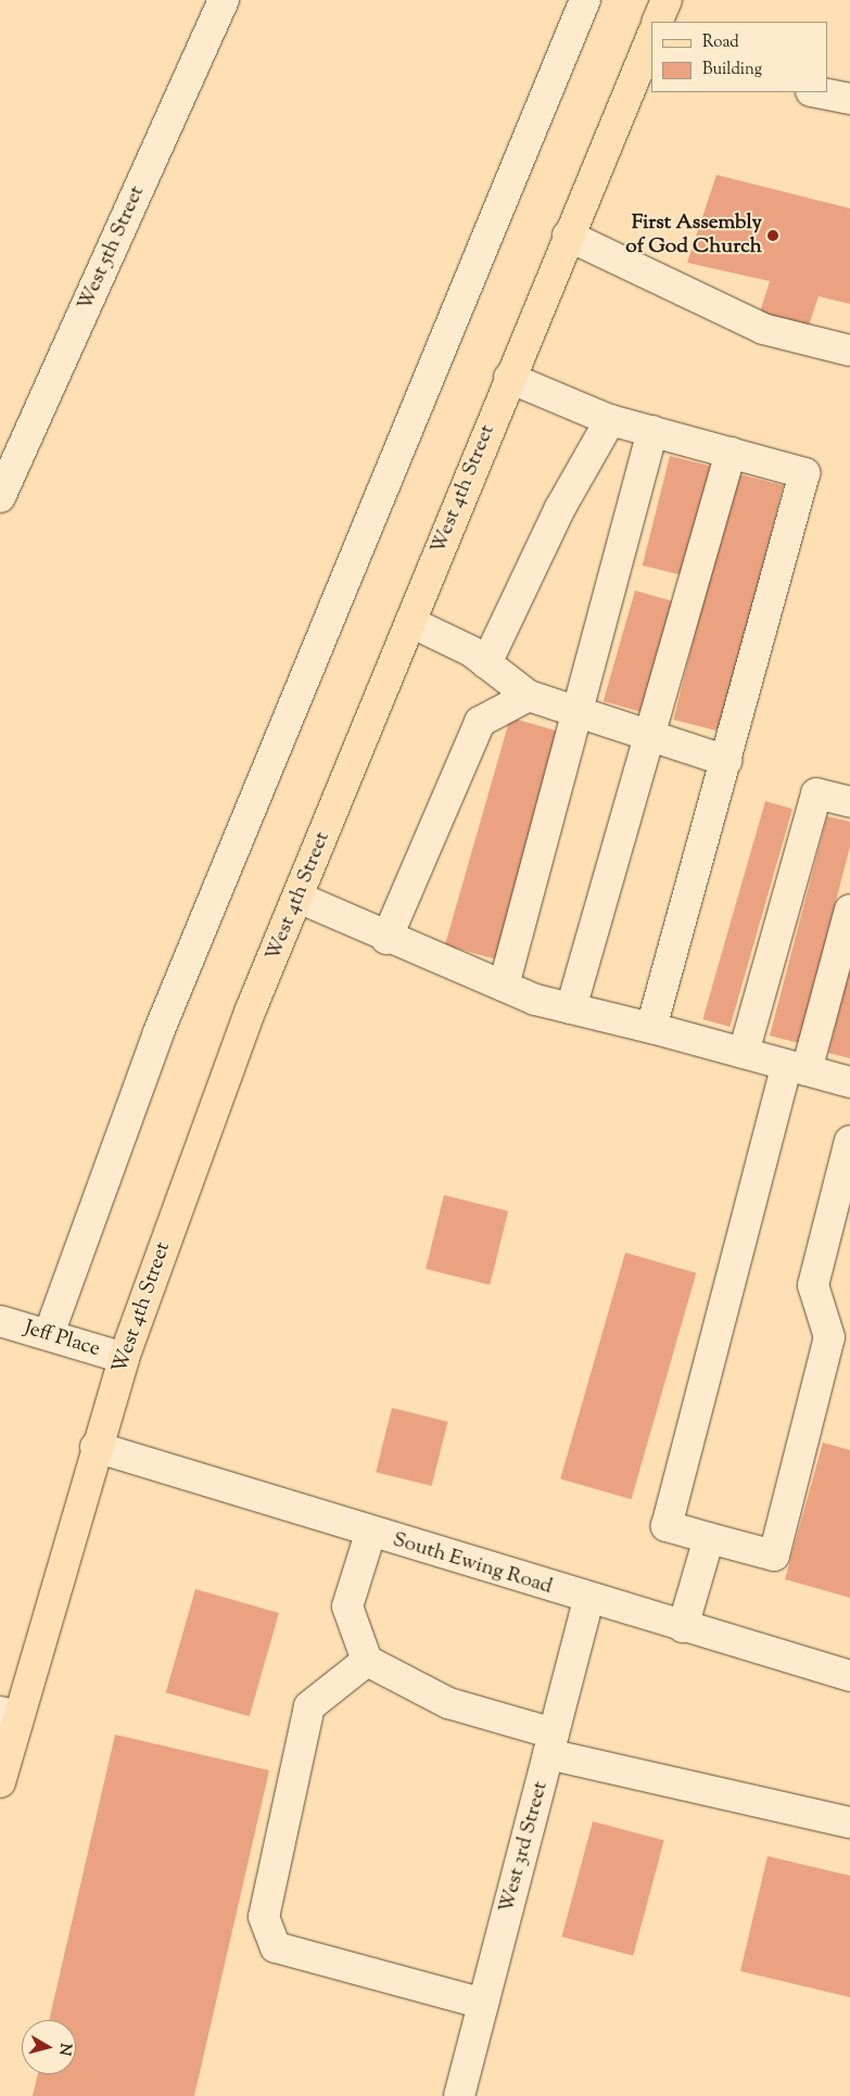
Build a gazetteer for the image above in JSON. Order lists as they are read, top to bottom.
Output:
{
  "streets": {
    "main road": ["West 4th Street"],
    "street": [
      "West 5th Street",
      "Jeff Place",
      "South Ewing Road",
      "West 3rd Street"
    ]
  },
  "crossings": [
    ["West 4th Street", "Jeff Place"],
    ["West 4th Street", "South Ewing Road"],
    ["South Ewing Road", "West 3rd Street"]
  ],
  "places": ["First Assembly of God Church"],
  "legend": ["Road", "Building"],
  "north": "right"
}
